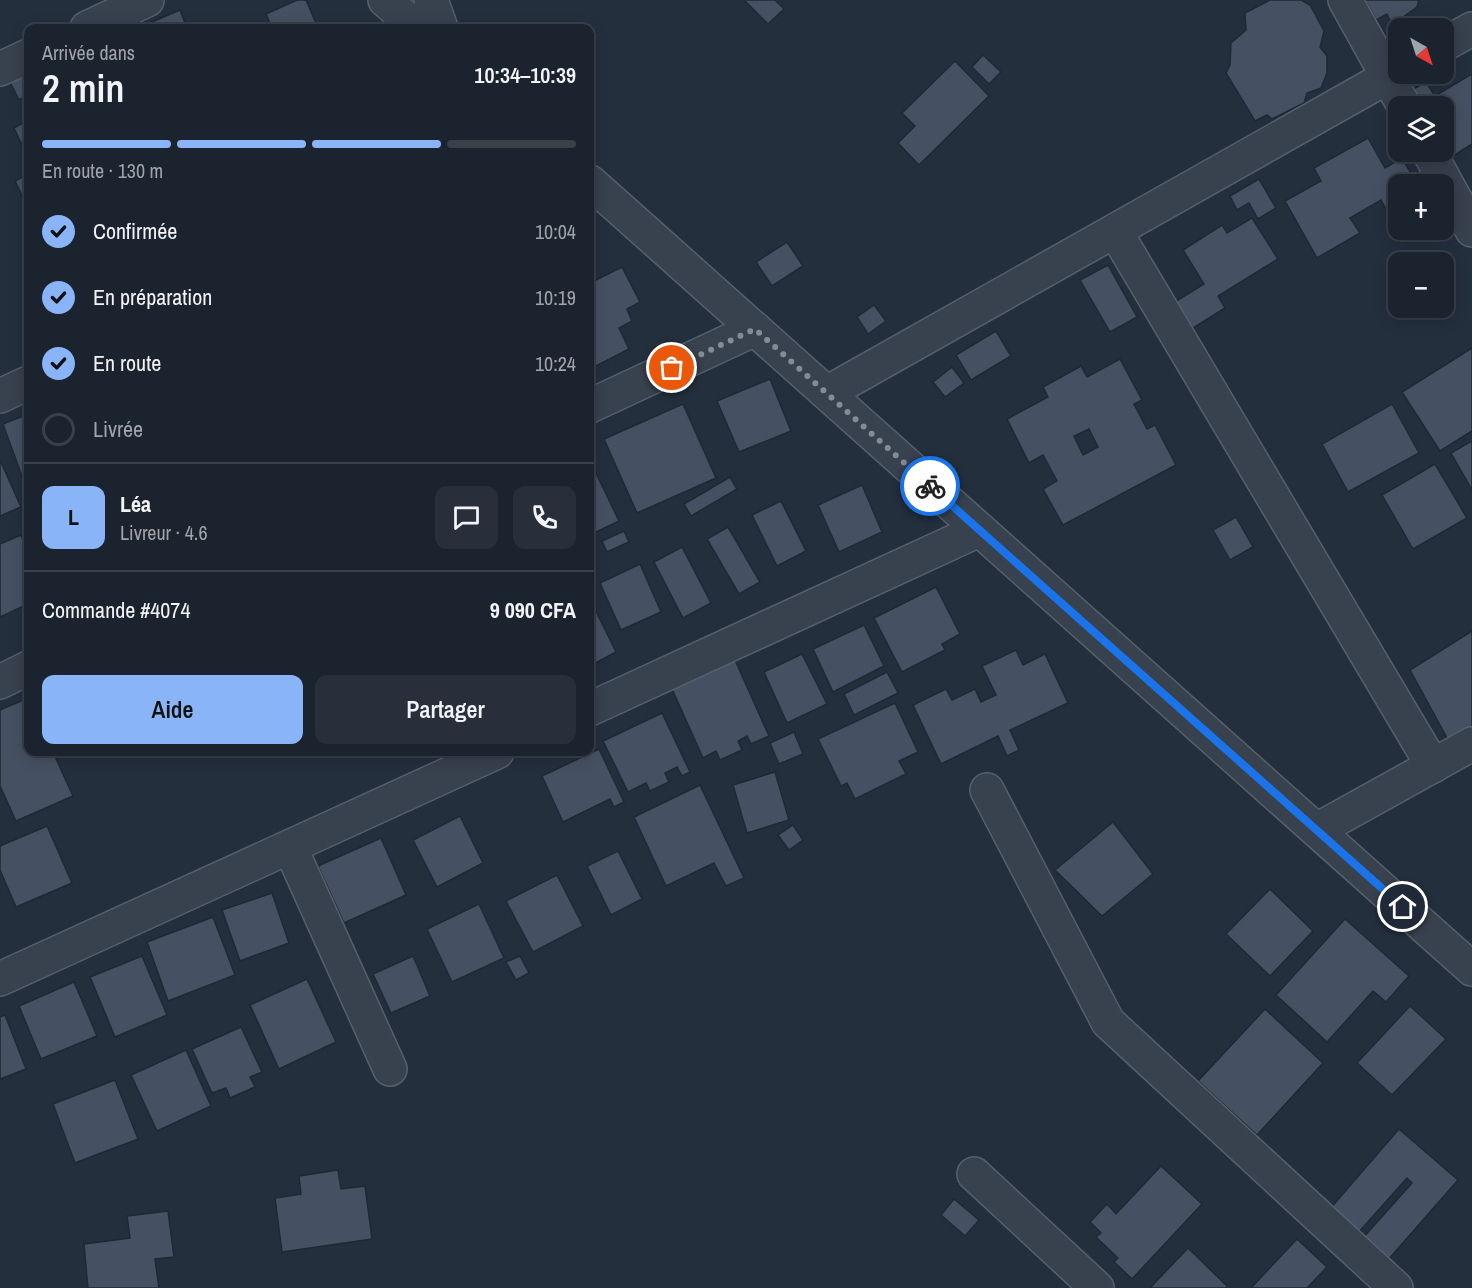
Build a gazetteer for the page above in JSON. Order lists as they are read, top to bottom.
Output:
{
  "north": "bottom right",
  "page": {
    "map_buttons": ["+", "−"],
    "heading": ["2 min", "Arrivée dans", "10:34–10:39"],
    "panel": [
      "Léa",
      "Livreur · 4.6",
      "Commande #4074",
      "9 090 CFA"
    ],
    "bar": "En route · 130 m",
    "list": [
      ["Confirmée", "10:04"],
      ["En préparation", "10:19"],
      ["En route", "10:24"],
      "Livrée"
    ],
    "round": "L",
    "buttons": ["Aide", "Partager"]
  }
}
